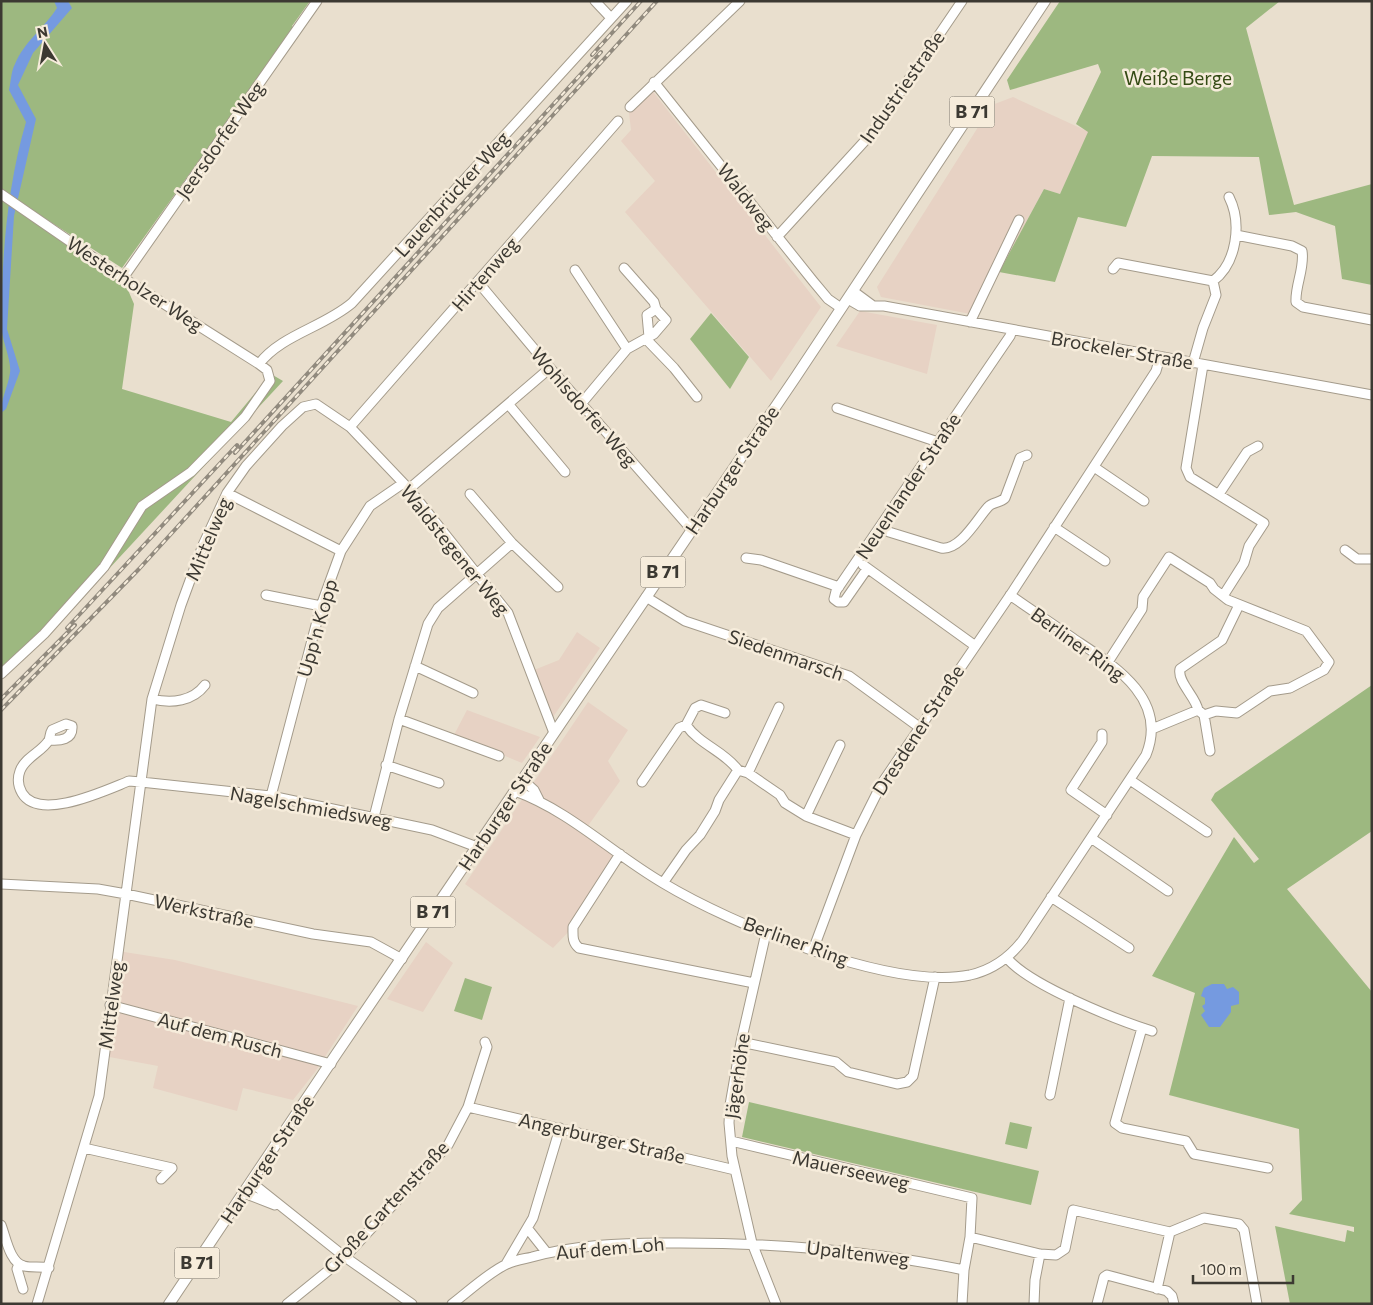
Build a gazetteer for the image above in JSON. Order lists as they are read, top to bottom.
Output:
{
  "streets": {
    "main road": ["B 71", "Harburger Straße"],
    "street": [
      "Industriestraße",
      "Jeersdorfer Weg",
      "Lauenbrücker Weg",
      "Waldweg",
      "Hirtenweg",
      "Westerholzer Weg",
      "Brockeler Straße",
      "Wohlsdorfer Weg",
      "Neuenlander Straße",
      "Mittelweg",
      "Waldstegener Weg",
      "Upp'n Kopp",
      "Berliner Ring",
      "Siedenmarsch",
      "Dresdener Straße",
      "Nagelschmiedsweg",
      "Werkstraße",
      "Auf dem Rusch",
      "Jägerhöhe",
      "Angerburger Straße",
      "Mauerseeweg",
      "Große Gartenstraße",
      "Auf dem Loh",
      "Upaltenweg"
    ]
  },
  "crossings": [
    ["Industriestraße", "Waldweg"],
    ["Jeersdorfer Weg", "Westerholzer Weg"],
    ["Lauenbrücker Weg", "Westerholzer Weg"],
    ["Waldweg", "Harburger Straße"],
    ["Hirtenweg", "Wohlsdorfer Weg"],
    ["Hirtenweg", "Waldstegener Weg"],
    ["Brockeler Straße", "Harburger Straße"],
    ["Brockeler Straße", "Neuenlander Straße"],
    ["Brockeler Straße", "Dresdener Straße"],
    ["Wohlsdorfer Weg", "Harburger Straße"],
    ["Wohlsdorfer Weg", "Upp'n Kopp"],
    ["Harburger Straße", "Waldstegener Weg"],
    ["Harburger Straße", "Berliner Ring"],
    ["Harburger Straße", "Siedenmarsch"],
    ["Harburger Straße", "Nagelschmiedsweg"],
    ["Harburger Straße", "Werkstraße"],
    ["Harburger Straße", "Auf dem Rusch"],
    ["Mittelweg", "Waldstegener Weg"],
    ["Mittelweg", "Nagelschmiedsweg"],
    ["Mittelweg", "Werkstraße"],
    ["Mittelweg", "Auf dem Rusch"],
    ["Waldstegener Weg", "Upp'n Kopp"],
    ["Upp'n Kopp", "Nagelschmiedsweg"],
    ["Berliner Ring", "Dresdener Straße"],
    ["Berliner Ring", "Jägerhöhe"],
    ["Siedenmarsch", "Dresdener Straße"],
    ["Jägerhöhe", "Angerburger Straße"],
    ["Jägerhöhe", "Mauerseeweg"],
    ["Jägerhöhe", "Auf dem Loh"],
    ["Jägerhöhe", "Upaltenweg"],
    ["Angerburger Straße", "Große Gartenstraße"],
    ["Auf dem Loh", "Upaltenweg"]
  ],
  "parks": ["Weiße Berge"],
  "scale_bar": "100 m",
  "north": "top"
}
